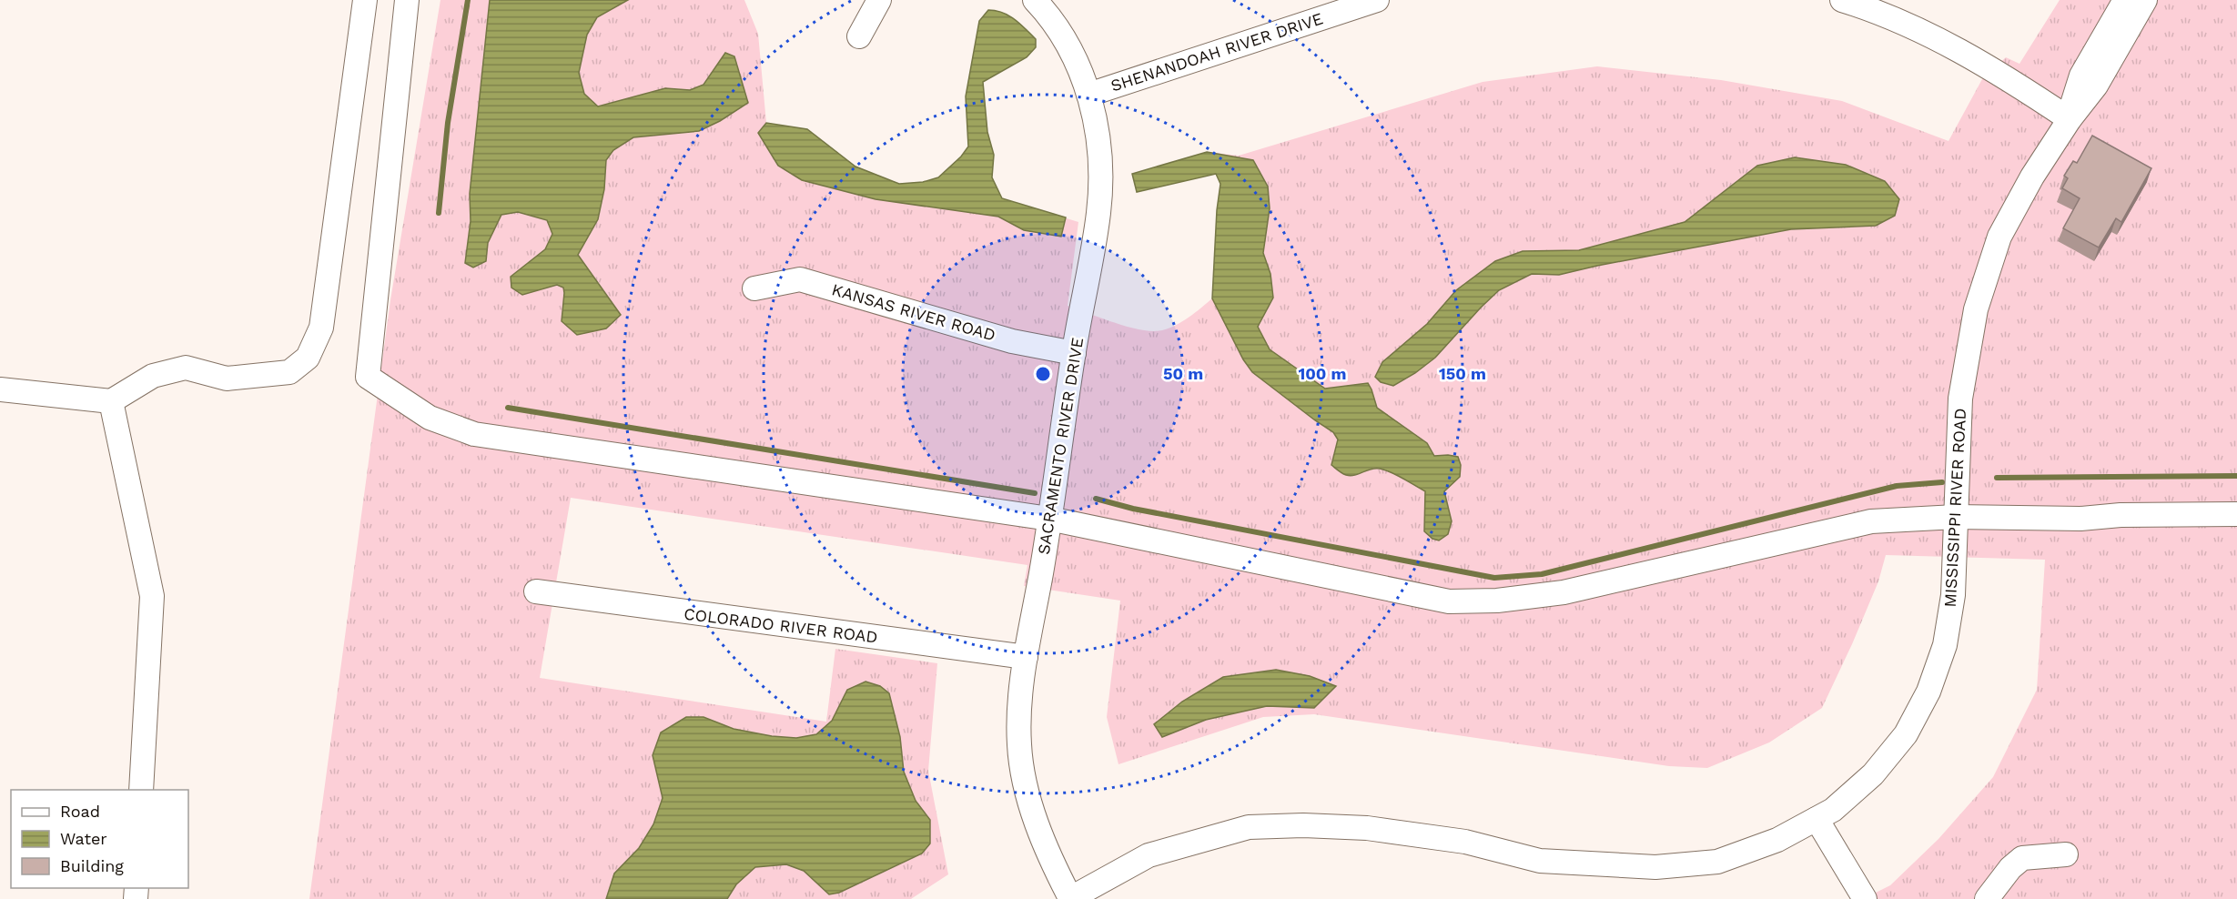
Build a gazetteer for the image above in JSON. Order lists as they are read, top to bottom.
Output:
{
  "streets": {
    "street": [
      "SHENANDOAH RIVER DRIVE",
      "KANSAS RIVER ROAD",
      "SACRAMENTO RIVER DRIVE",
      "MISSISSIPPI RIVER ROAD",
      "COLORADO RIVER ROAD"
    ]
  },
  "crossings": [
    ["SHENANDOAH RIVER DRIVE", "SACRAMENTO RIVER DRIVE"],
    ["KANSAS RIVER ROAD", "SACRAMENTO RIVER DRIVE"],
    ["SACRAMENTO RIVER DRIVE", "MISSISSIPPI RIVER ROAD"],
    ["SACRAMENTO RIVER DRIVE", "COLORADO RIVER ROAD"]
  ],
  "legend": ["Road", "Water", "Building"],
  "rings": ["50 m", "100 m", "150 m"]
}
